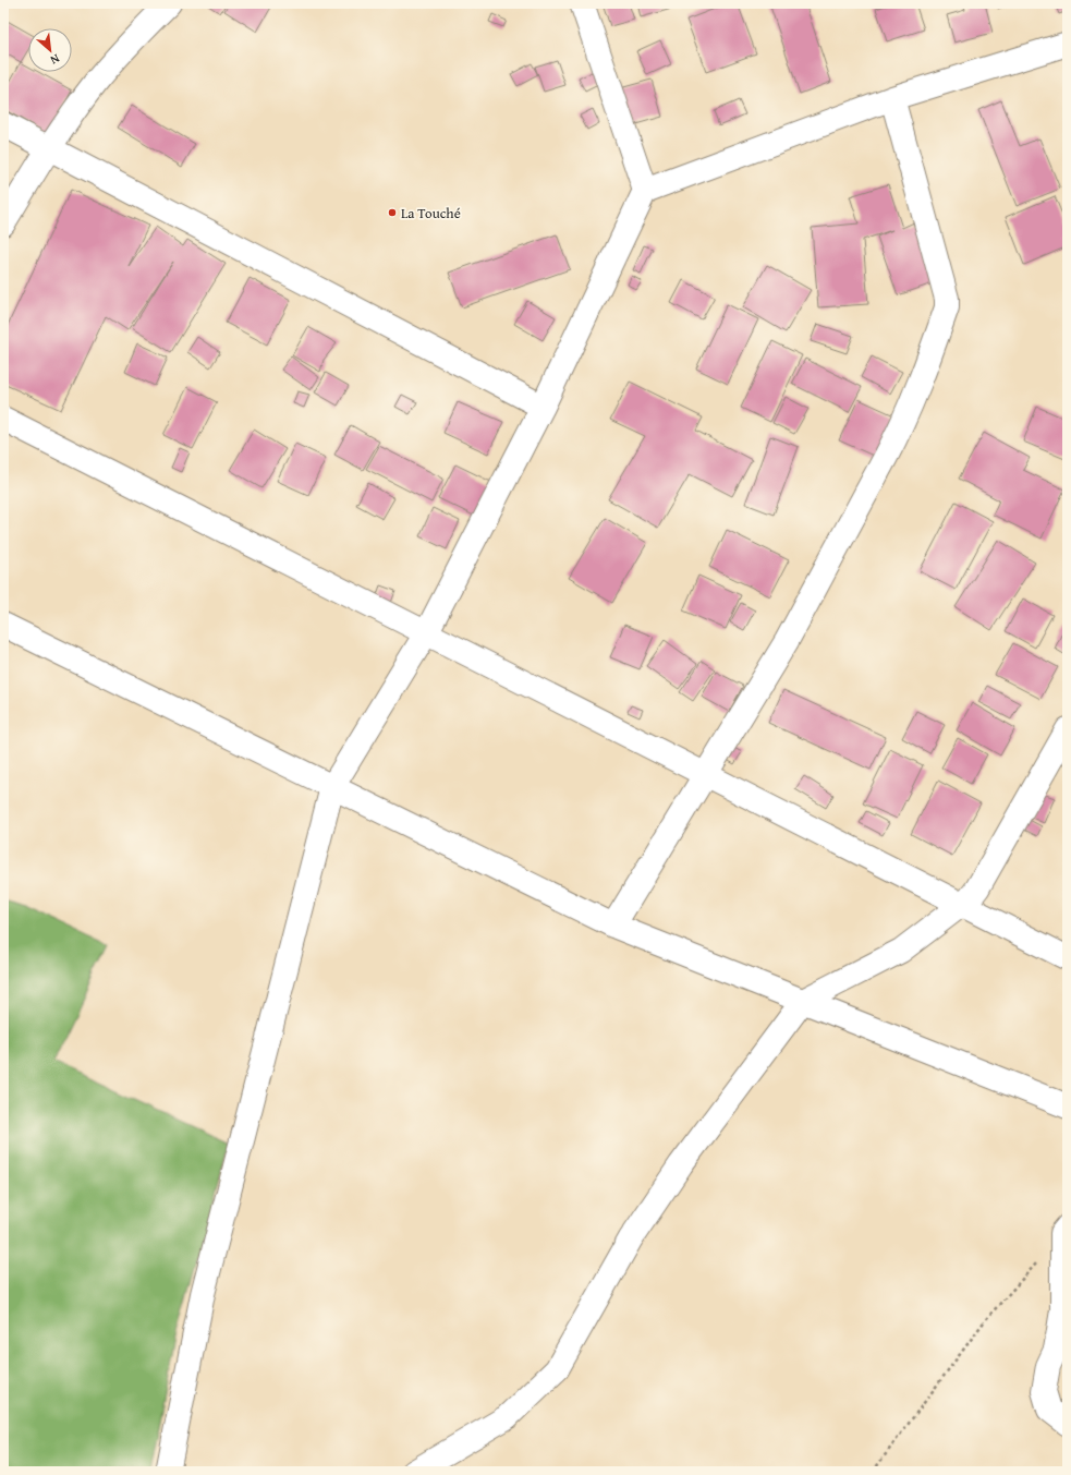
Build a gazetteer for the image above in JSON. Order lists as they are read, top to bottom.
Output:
{
  "places": ["La Touché"],
  "north": "bottom right"
}
